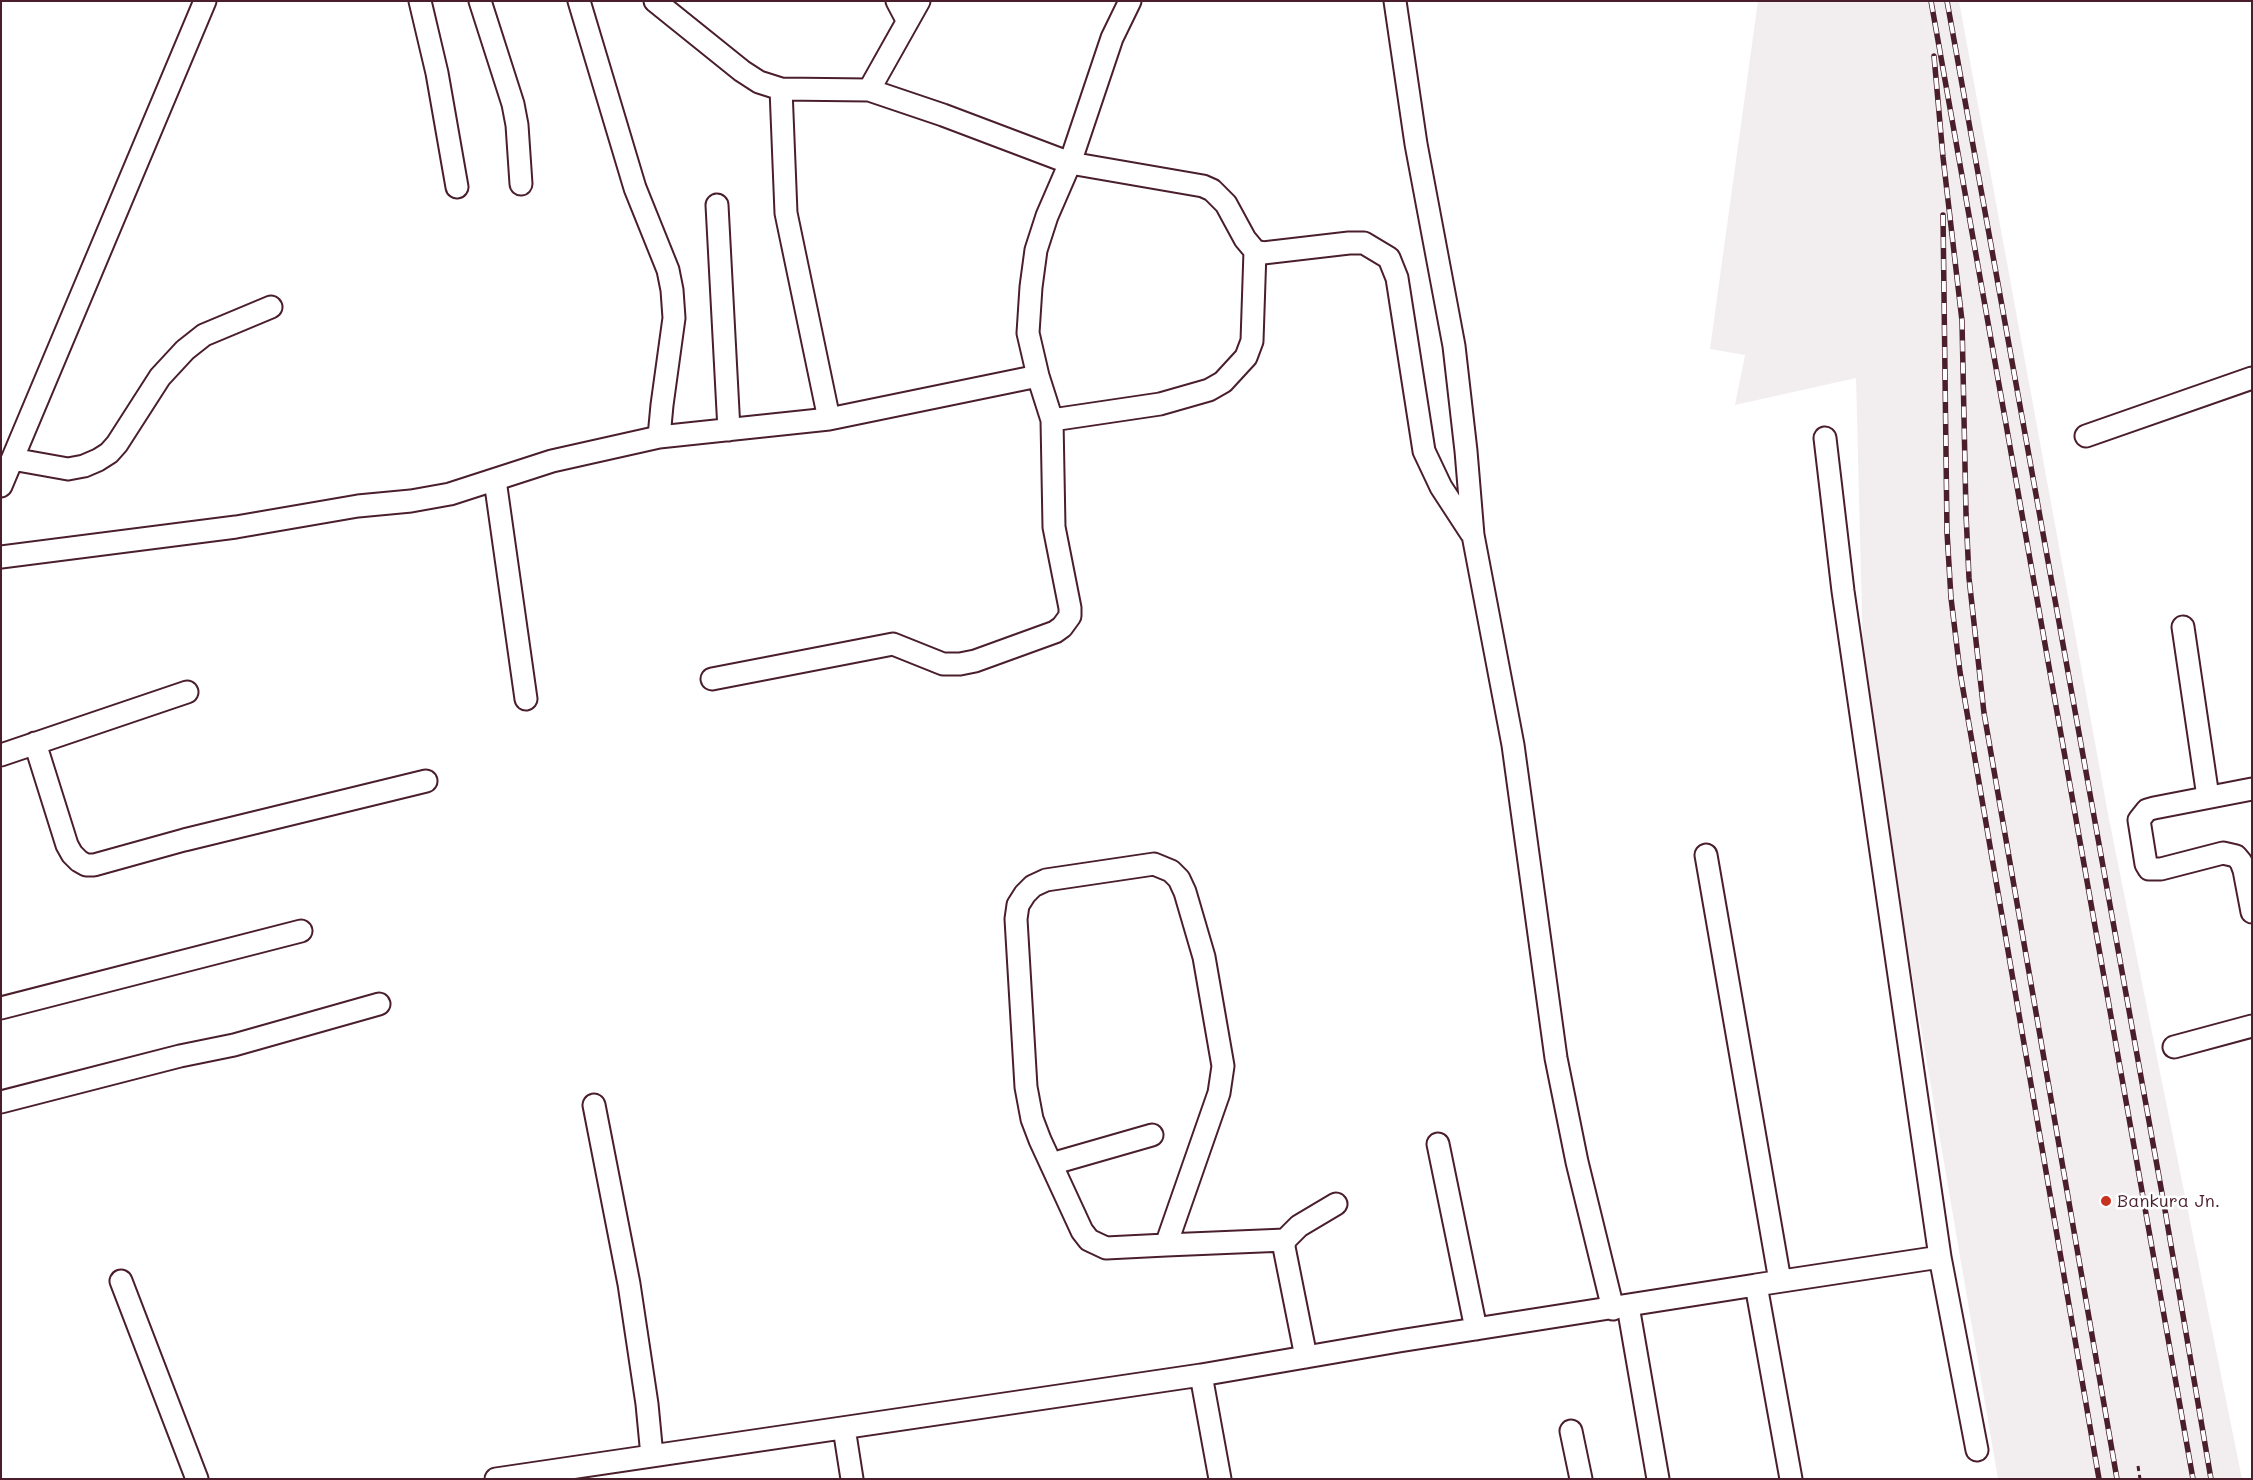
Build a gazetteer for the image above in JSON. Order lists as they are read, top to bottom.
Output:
{
  "places": ["Bankura Jn."]
}
